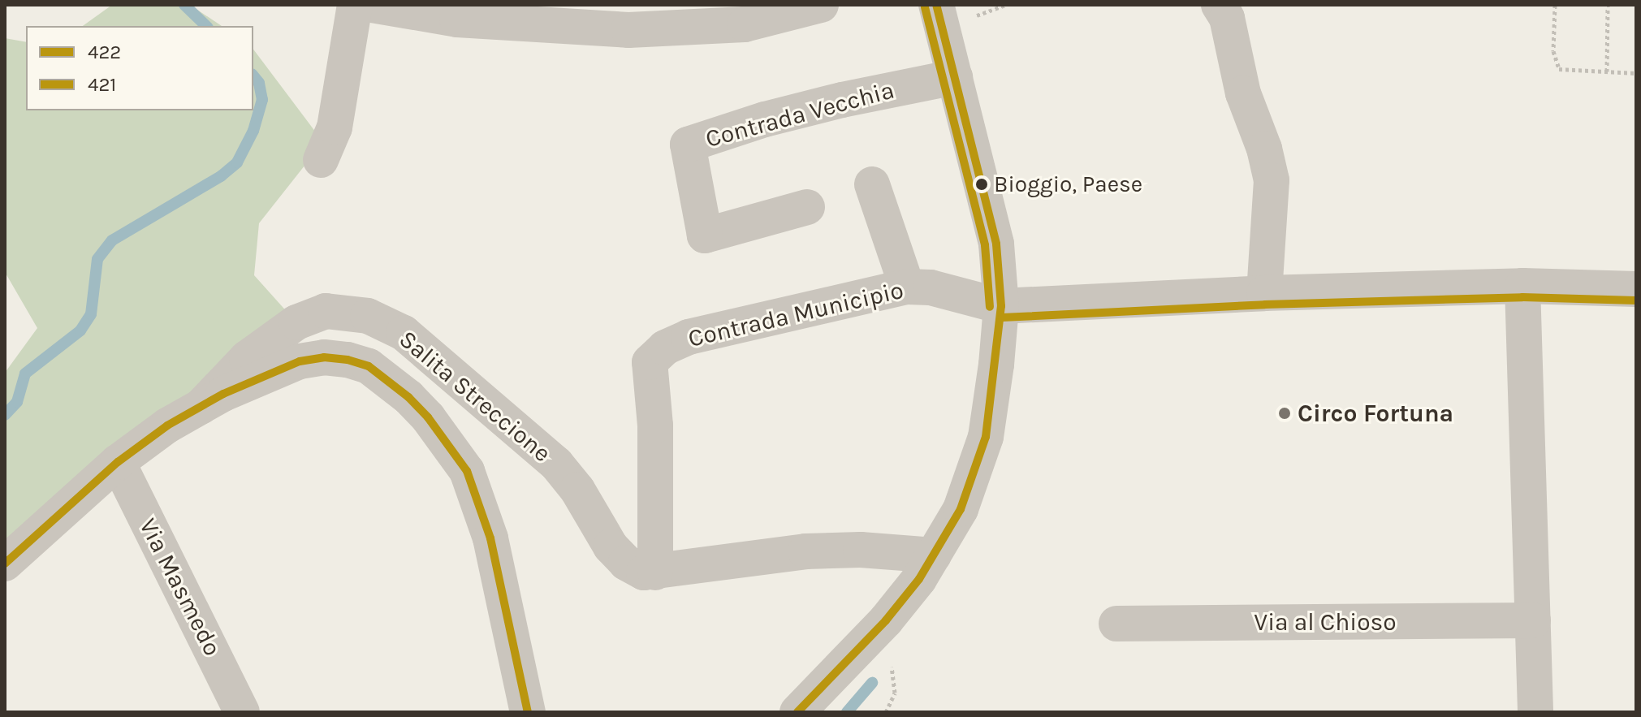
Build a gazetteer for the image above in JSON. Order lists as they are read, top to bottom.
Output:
{
  "streets": {
    "street": [
      "Contrada Vecchia",
      "Contrada Municipio",
      "Salita Streccione",
      "Via Masmedo",
      "Via al Chioso"
    ]
  },
  "crossings": [
    ["Contrada Municipio", "Salita Streccione"]
  ],
  "places": ["Bioggio, Paese", "Circo Fortuna"],
  "lines": ["transit line 422", "transit line 421"],
  "legend": ["422", "421"]
}
